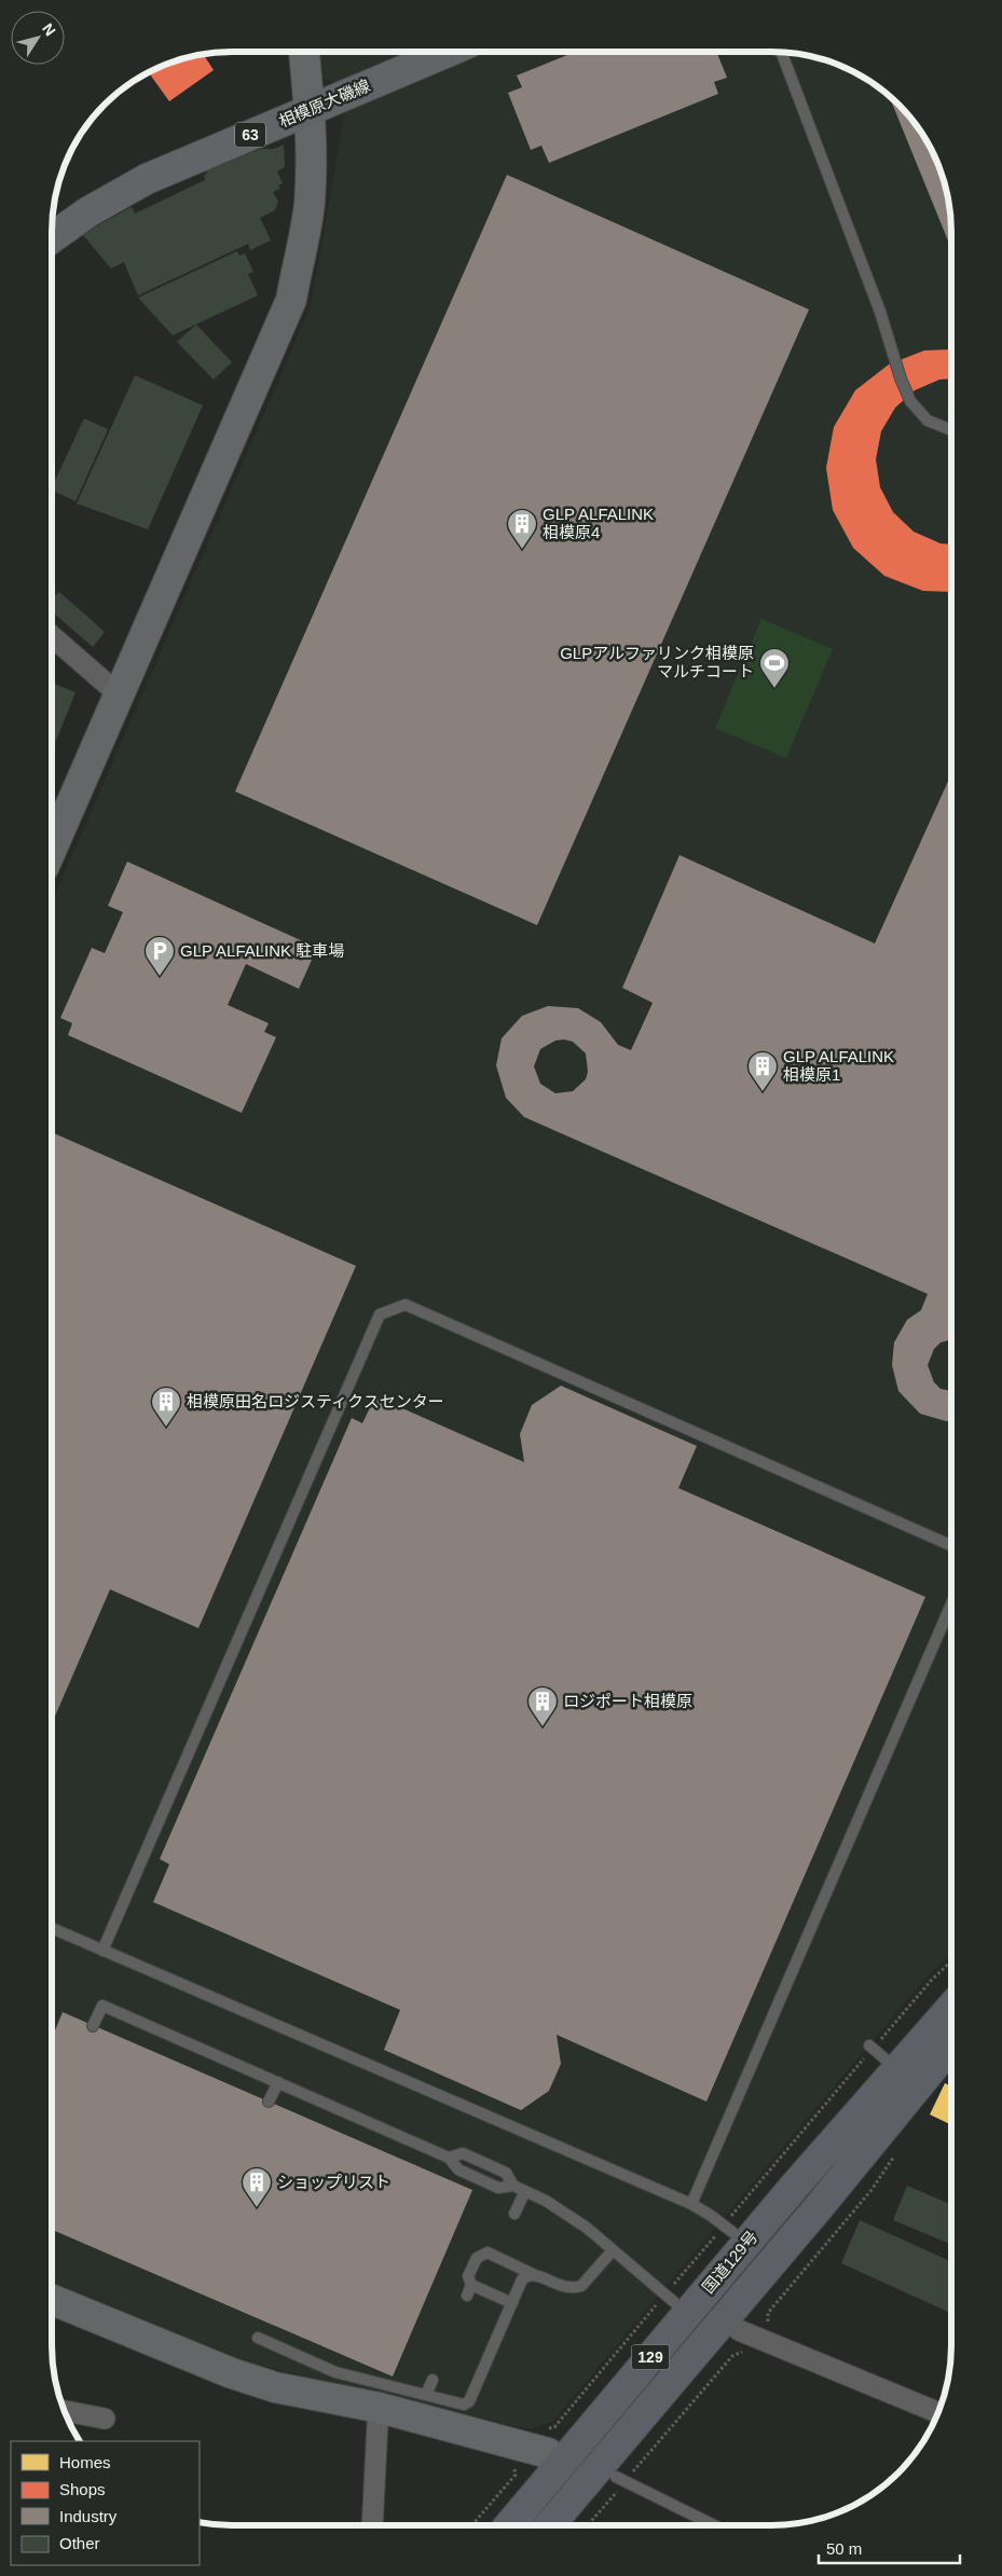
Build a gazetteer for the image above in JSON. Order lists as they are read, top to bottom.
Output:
{
  "streets": {
    "highway": ["国道129号", "129"],
    "main road": ["相模原大磯線", "63"]
  },
  "places": {
    "building": [
      "GLP ALFALINK 相模原4",
      "GLP ALFALINK 相模原1",
      "相模原田名ロジスティクスセンター",
      "ロジポート相模原",
      "ショップリスト"
    ],
    "sports": ["GLPアルファリンク相模原 マルチコート"],
    "parking": ["GLP ALFALINK 駐車場"]
  },
  "legend": [
    "Homes",
    "Shops",
    "Industry",
    "Other"
  ],
  "scale_bar": "50 m",
  "north": "top right"
}
